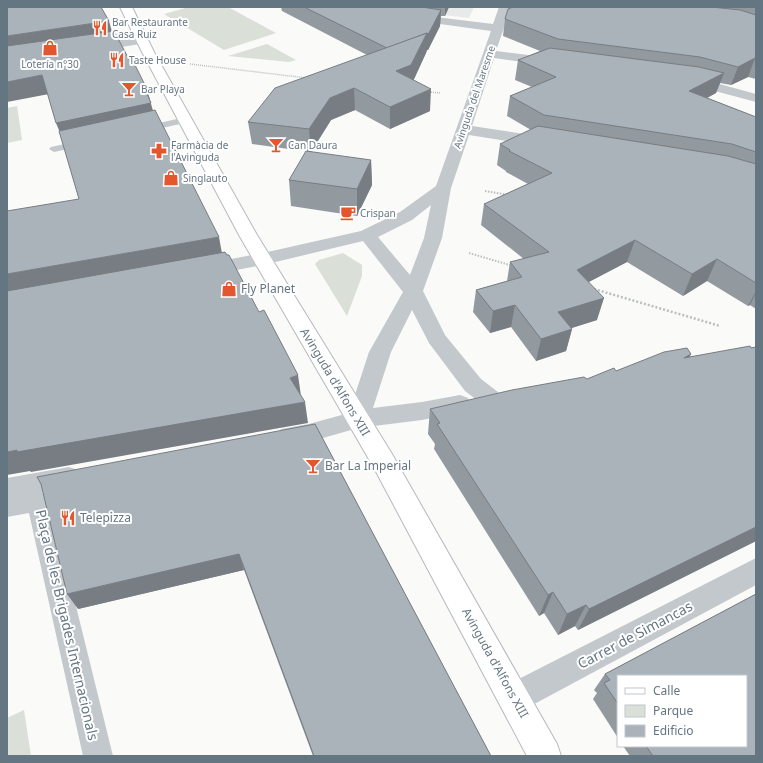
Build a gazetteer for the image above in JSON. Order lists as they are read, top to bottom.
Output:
{
  "streets": {
    "main road": ["Avinguda d'Alfons XIII"],
    "street": ["Avinguda del Maresme", "Plaça de les Brigades Internacionals", "Carrer de Simancas"]
  },
  "crossings": [
    ["Avinguda del Maresme", "Avinguda d'Alfons XIII"],
    ["Avinguda d'Alfons XIII", "Carrer de Simancas"]
  ],
  "places": {
    "restaurant": ["Bar Restaurante Casa Ruiz", "Taste House", "Telepizza"],
    "shop": ["Lotería n°30", "Singlauto", "Fly Planet"],
    "bar": ["Bar Playa", "Can Daura", "Bar La Imperial"],
    "pharmacy": ["Farmàcia de l'Avinguda"],
    "cafe": ["Crispan"]
  },
  "legend": ["Calle", "Parque", "Edificio"]
}
